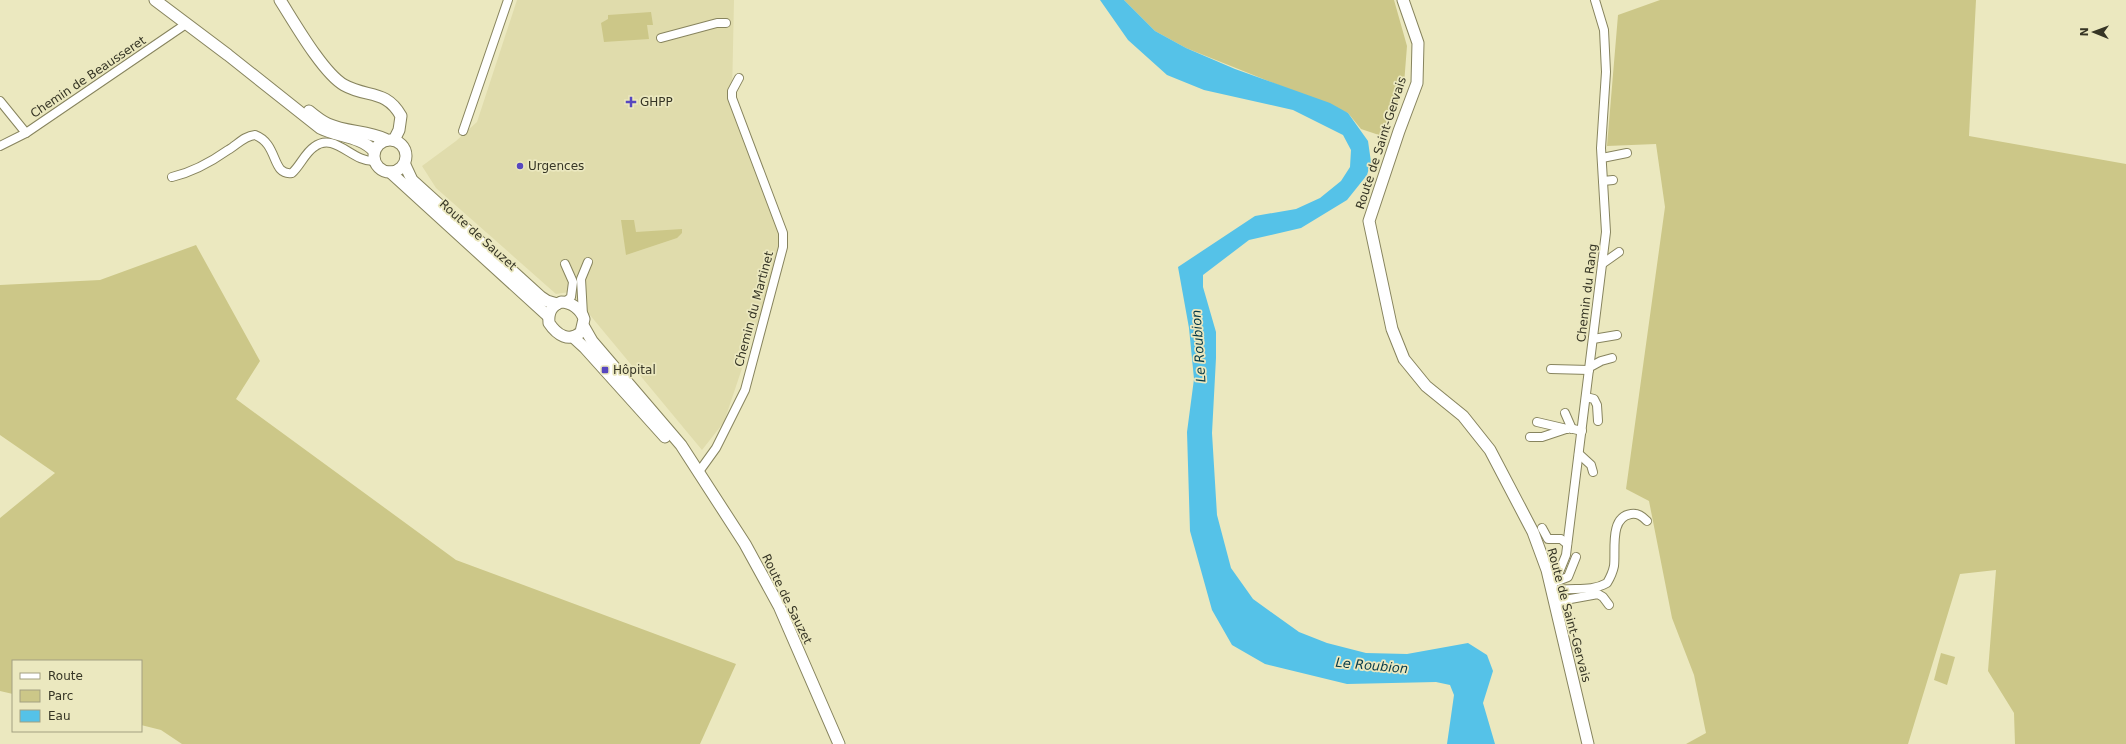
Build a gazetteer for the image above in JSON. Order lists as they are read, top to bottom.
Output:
{
  "streets": {
    "main road": ["Route de Saint-Gervais", "Route de Sauzet"],
    "street": ["Chemin de Beausseret", "Chemin du Rang", "Chemin du Martinet"]
  },
  "crossings": [
    ["Route de Saint-Gervais", "Chemin du Rang"],
    ["Route de Sauzet", "Chemin du Martinet"]
  ],
  "water": ["Le Roubion"],
  "places": {
    "health": ["GHPP"],
    "other": ["Urgences"],
    "transit": ["Hôpital"]
  },
  "legend": ["Route", "Parc", "Eau"],
  "north": "left"
}
